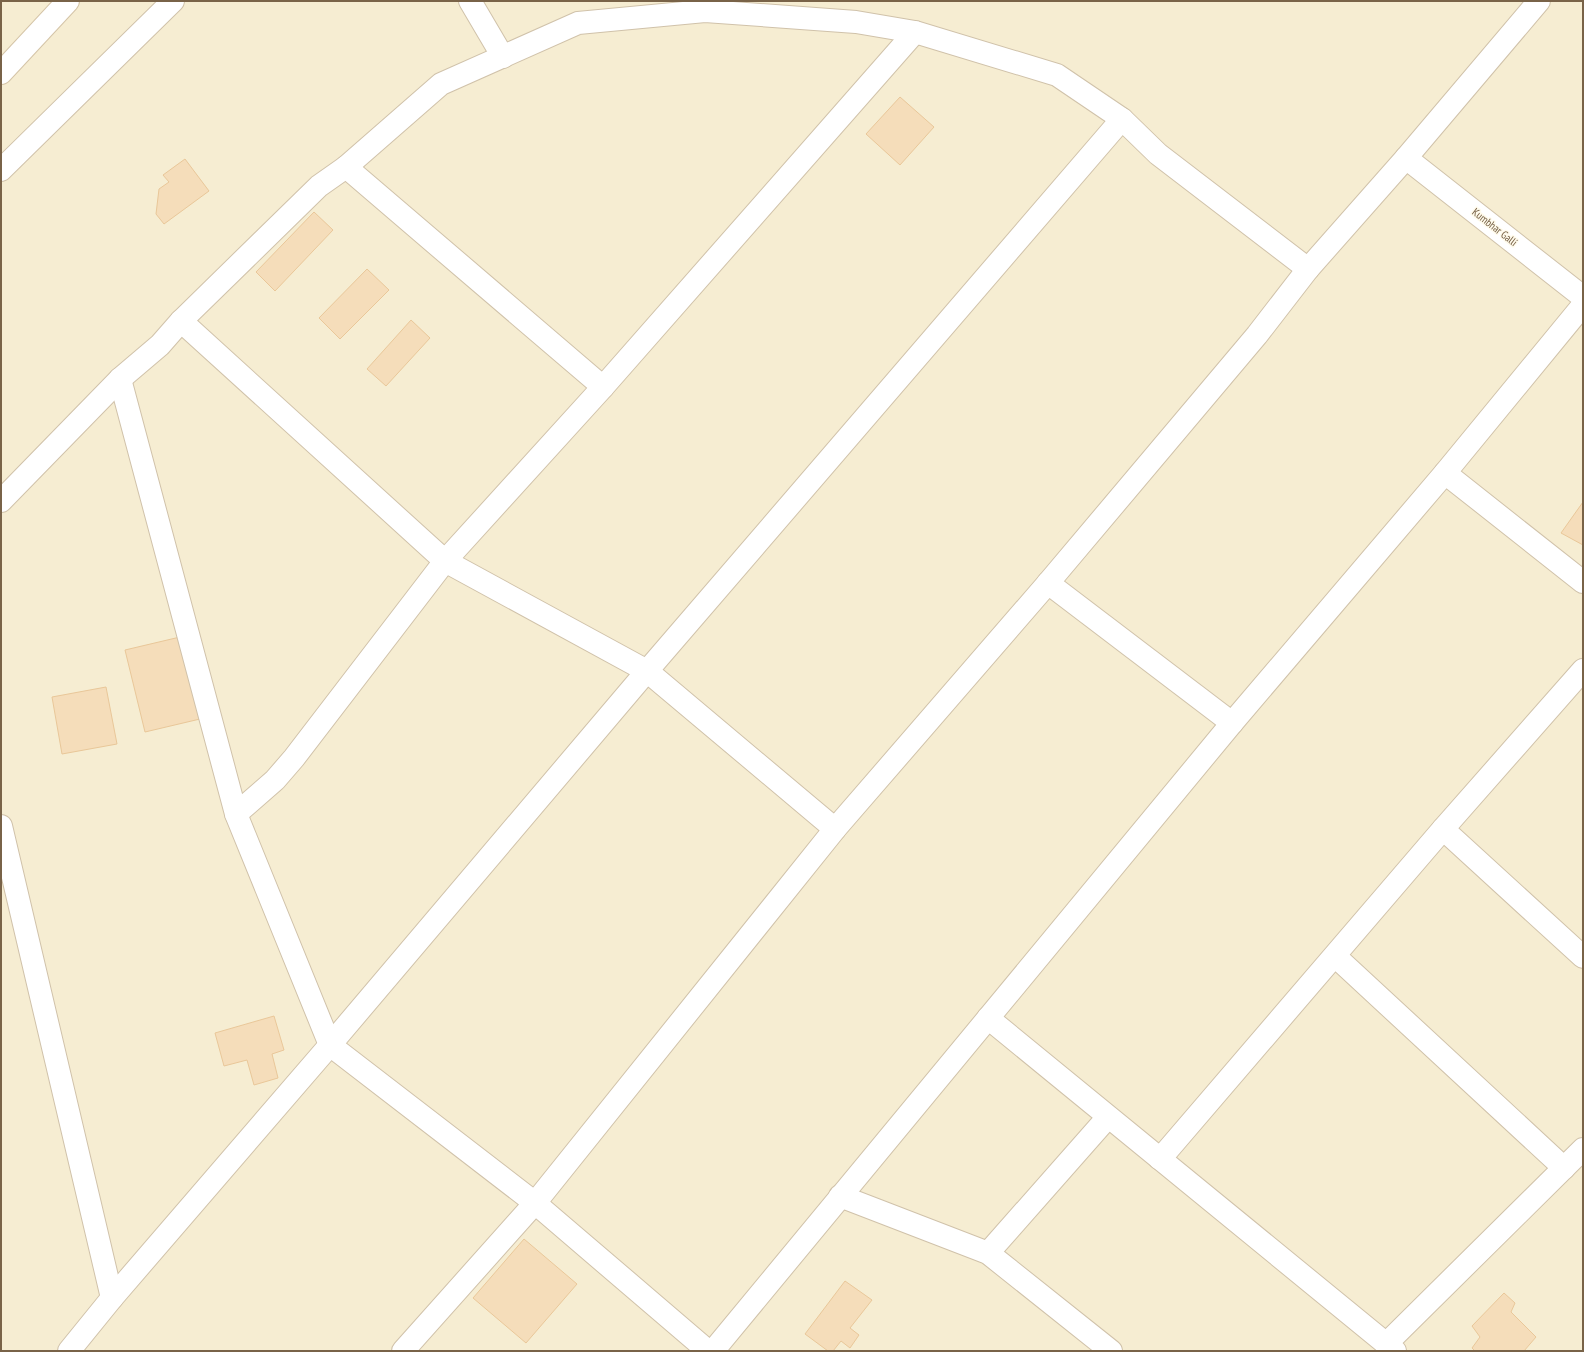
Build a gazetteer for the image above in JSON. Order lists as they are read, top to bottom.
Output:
{
  "streets": {
    "street": ["Kumbhar Galli"]
  }
}
